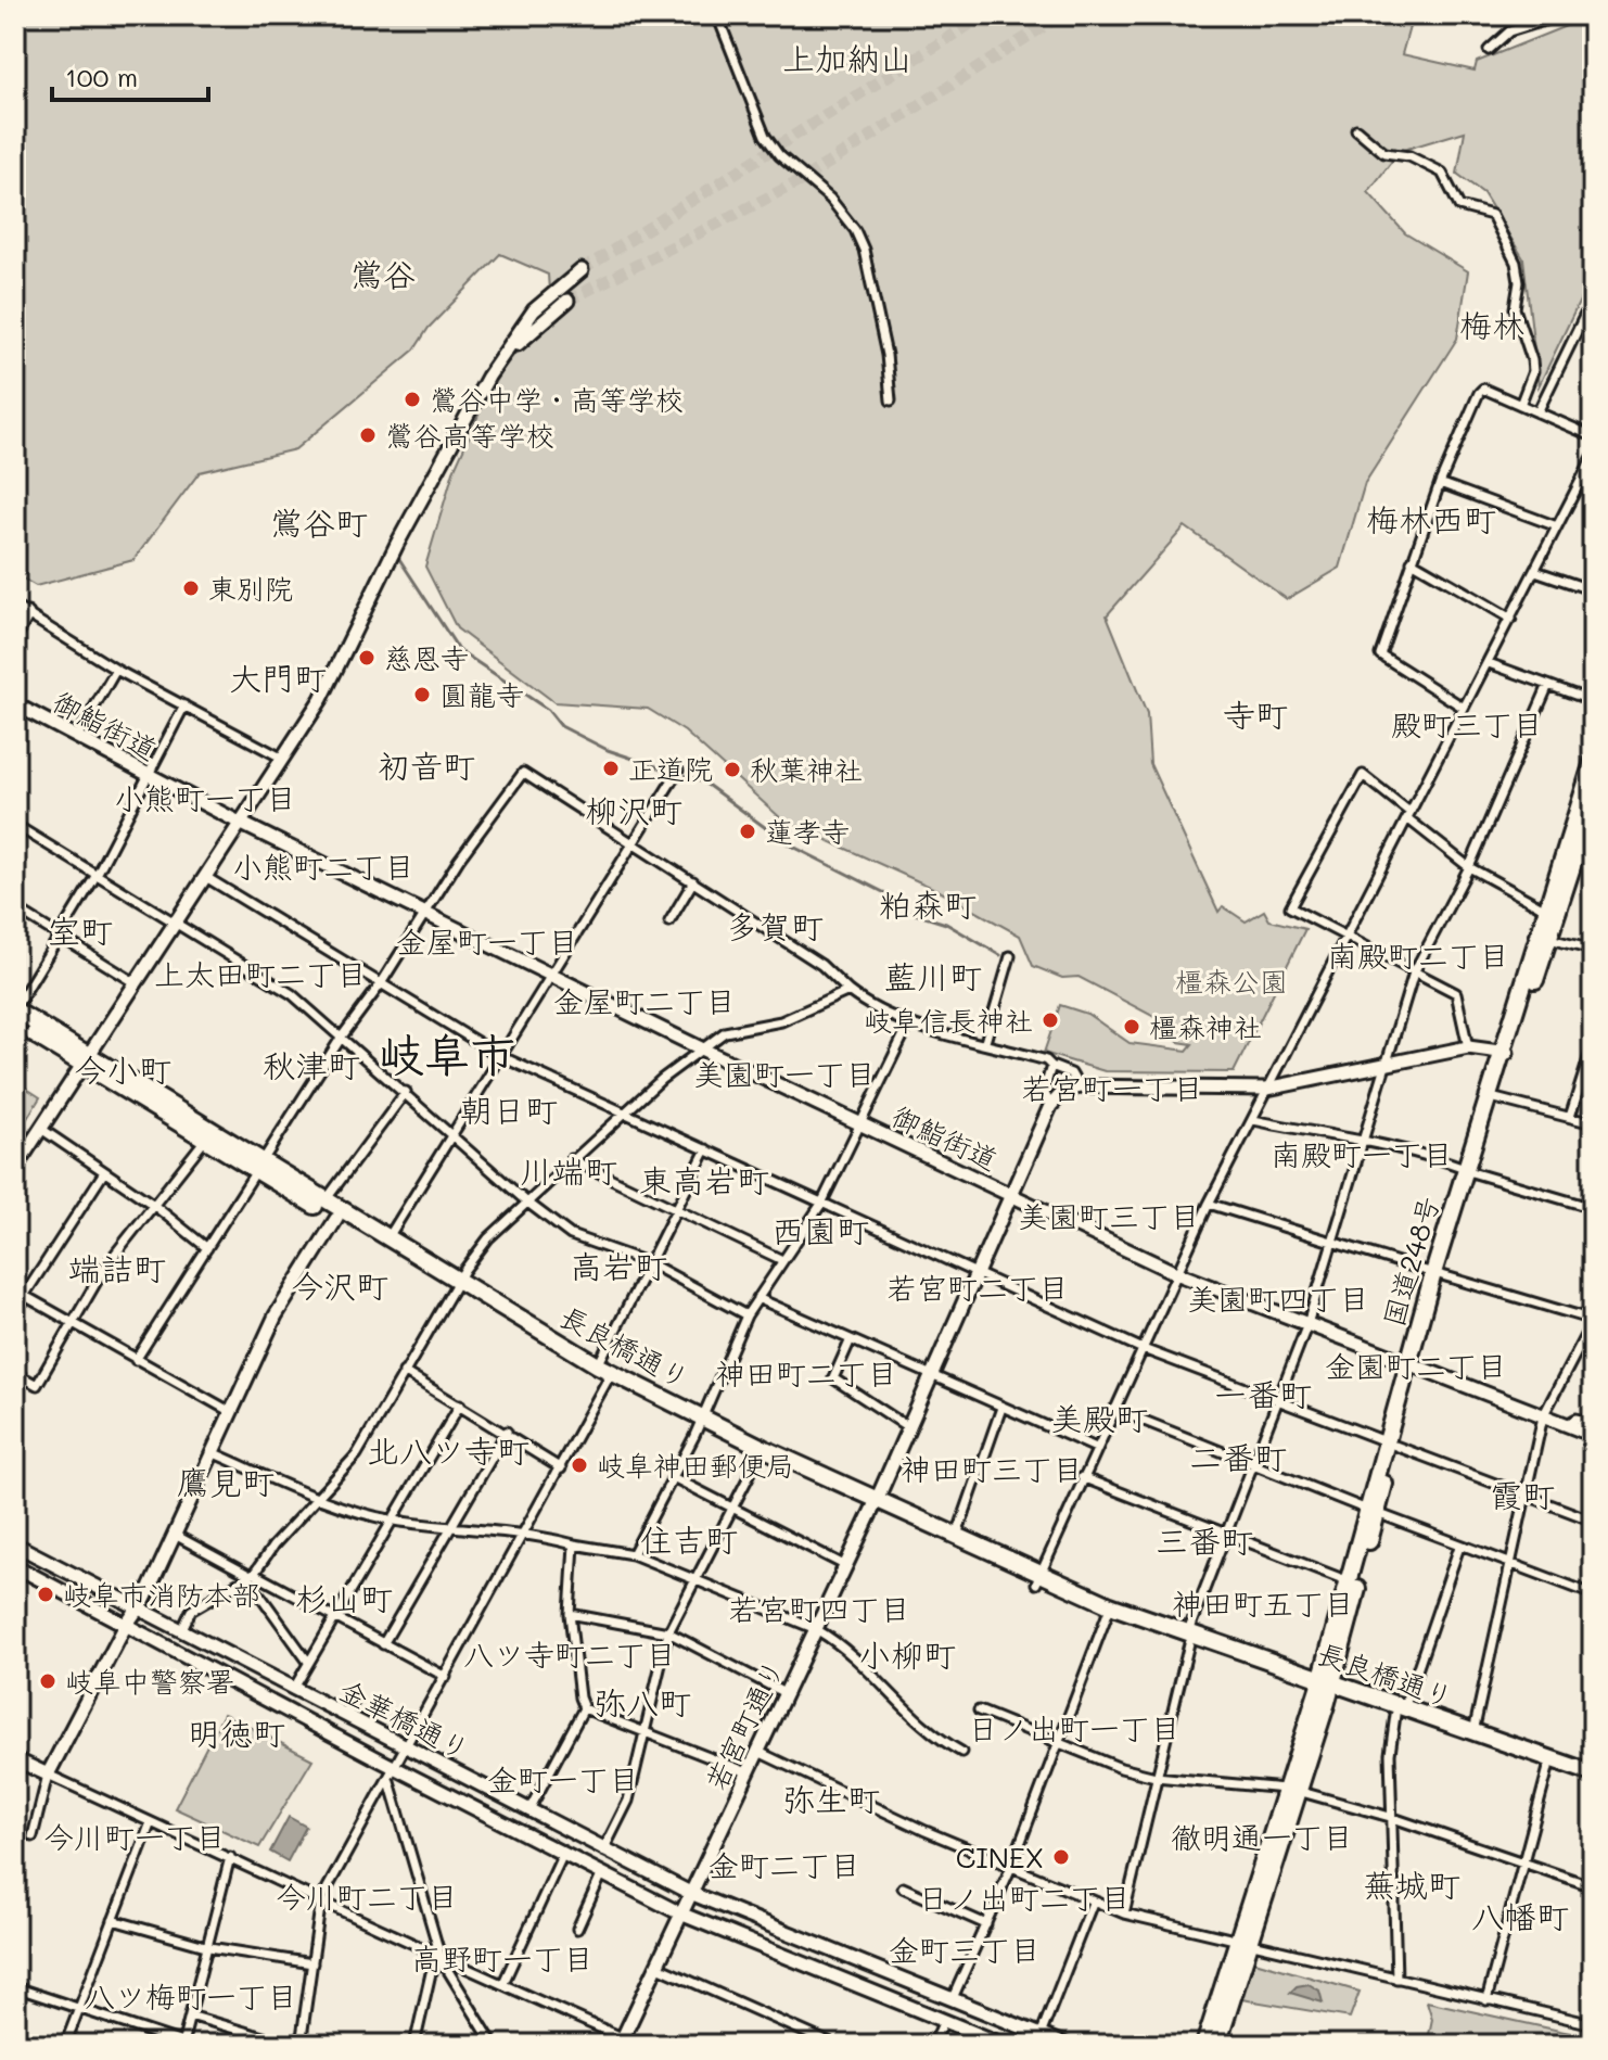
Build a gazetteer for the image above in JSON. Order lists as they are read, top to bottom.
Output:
{
  "streets": {
    "highway": ["国道248号", "長良橋通り"],
    "street": ["御鮨街道", "金華橋通り", "若宮町通り"]
  },
  "crossings": [
    ["御鮨街道", "国道248号"],
    ["御鮨街道", "若宮町通り"],
    ["国道248号", "長良橋通り"],
    ["長良橋通り", "若宮町通り"],
    ["金華橋通り", "若宮町通り"]
  ],
  "districts": [
    "上加納山",
    "鴬谷",
    "梅林",
    "梅林西町",
    "鴬谷町",
    "大門町",
    "寺町",
    "殿町三丁目",
    "初音町",
    "小熊町一丁目",
    "柳沢町",
    "小熊町二丁目",
    "粕森町",
    "多賀町",
    "室町",
    "金屋町一丁目",
    "南殿町二丁目",
    "上太田町二丁目",
    "藍川町",
    "金屋町二丁目",
    "岐阜市",
    "秋津町",
    "今小町",
    "美園町一丁目",
    "若宮町一丁目",
    "朝日町",
    "南殿町一丁目",
    "川端町",
    "東高岩町",
    "美園町三丁目",
    "西園町",
    "高岩町",
    "端詰町",
    "今沢町",
    "若宮町二丁目",
    "美園町四丁目",
    "金園町二丁目",
    "神田町二丁目",
    "一番町",
    "美殿町",
    "北八ツ寺町",
    "二番町",
    "神田町三丁目",
    "鷹見町",
    "霞町",
    "住吉町",
    "三番町",
    "杉山町",
    "神田町五丁目",
    "若宮町四丁目",
    "八ツ寺町二丁目",
    "小柳町",
    "弥八町",
    "日ノ出町一丁目",
    "明徳町",
    "金町一丁目",
    "弥生町",
    "今川町一丁目",
    "徹明通一丁目",
    "金町二丁目",
    "蕪城町",
    "今川町二丁目",
    "日ノ出町二丁目",
    "八幡町",
    "金町三丁目",
    "高野町一丁目",
    "八ツ梅町一丁目"
  ],
  "parks": ["橿森公園"],
  "places": [
    "鶯谷中学・高等学校",
    "鶯谷高等学校",
    "東別院",
    "慈恩寺",
    "圓龍寺",
    "正道院",
    "秋葉神社",
    "蓮孝寺",
    "岐阜信長神社",
    "橿森神社",
    "岐阜神田郵便局",
    "岐阜市消防本部",
    "岐阜中警察署",
    "CINEX"
  ],
  "scale_bar": "100 m"
}
